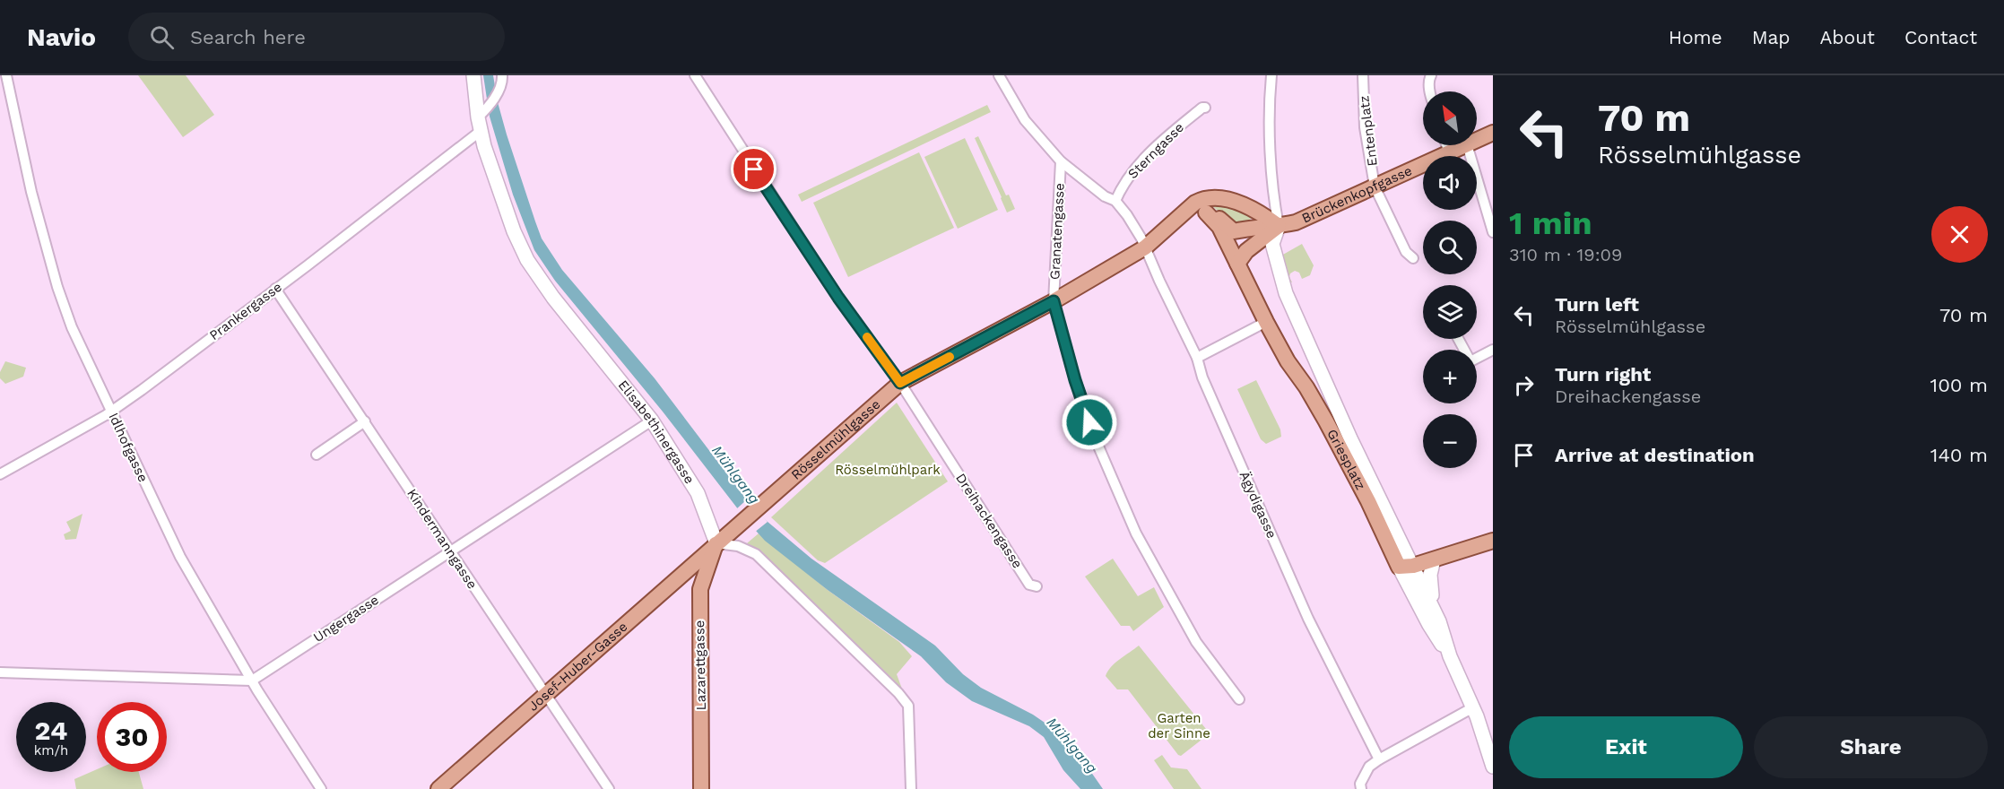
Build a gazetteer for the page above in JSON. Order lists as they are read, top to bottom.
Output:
{
  "streets": {
    "main road": [
      "Brückenkopfgasse",
      "Elisabethinergasse",
      "Rösselmühlgasse",
      "Griesplatz",
      "Lazarettgasse",
      "Josef-Huber-Gasse"
    ],
    "street": [
      "Entenplatz",
      "Sterngasse",
      "Granatengasse",
      "Prankergasse",
      "Idlhofgasse",
      "Ägydigasse",
      "Dreihackengasse",
      "Kindermanngasse",
      "Ungergasse"
    ]
  },
  "crossings": [
    ["Entenplatz", "Brückenkopfgasse"],
    ["Sterngasse", "Ägydigasse"],
    ["Brückenkopfgasse", "Griesplatz"],
    ["Granatengasse", "Rösselmühlgasse"],
    ["Prankergasse", "Elisabethinergasse"],
    ["Prankergasse", "Idlhofgasse"],
    ["Prankergasse", "Kindermanngasse"],
    ["Elisabethinergasse", "Rösselmühlgasse"],
    ["Elisabethinergasse", "Ungergasse"],
    ["Elisabethinergasse", "Lazarettgasse"],
    ["Elisabethinergasse", "Josef-Huber-Gasse"],
    ["Rösselmühlgasse", "Ägydigasse"],
    ["Rösselmühlgasse", "Dreihackengasse"],
    ["Rösselmühlgasse", "Lazarettgasse"],
    ["Rösselmühlgasse", "Josef-Huber-Gasse"],
    ["Idlhofgasse", "Ungergasse"],
    ["Kindermanngasse", "Ungergasse"],
    ["Kindermanngasse", "Josef-Huber-Gasse"],
    ["Lazarettgasse", "Josef-Huber-Gasse"]
  ],
  "water": ["Mühlgang"],
  "parks": ["Rösselmühlpark", "Garten der Sinne"],
  "north": "top left",
  "page": {
    "header": "Navio",
    "search": "Search here",
    "nav": [
      "Home",
      "Map",
      "About",
      "Contact"
    ],
    "turn": ["70 m", "Rösselmühlgasse"],
    "map_buttons": ["+", "−"],
    "heading": ["1 min", "310 m · 19:09"],
    "list": [
      {
        "name": "Turn left",
        "note": "Rösselmühlgasse",
        "value": "70 m"
      },
      {
        "name": "Turn right",
        "note": "Dreihackengasse",
        "value": "100 m"
      },
      {
        "name": "Arrive at destination",
        "value": "140 m"
      }
    ],
    "speed": "24 km/h",
    "limit": "30",
    "buttons": ["Exit", "Share"]
  }
}
